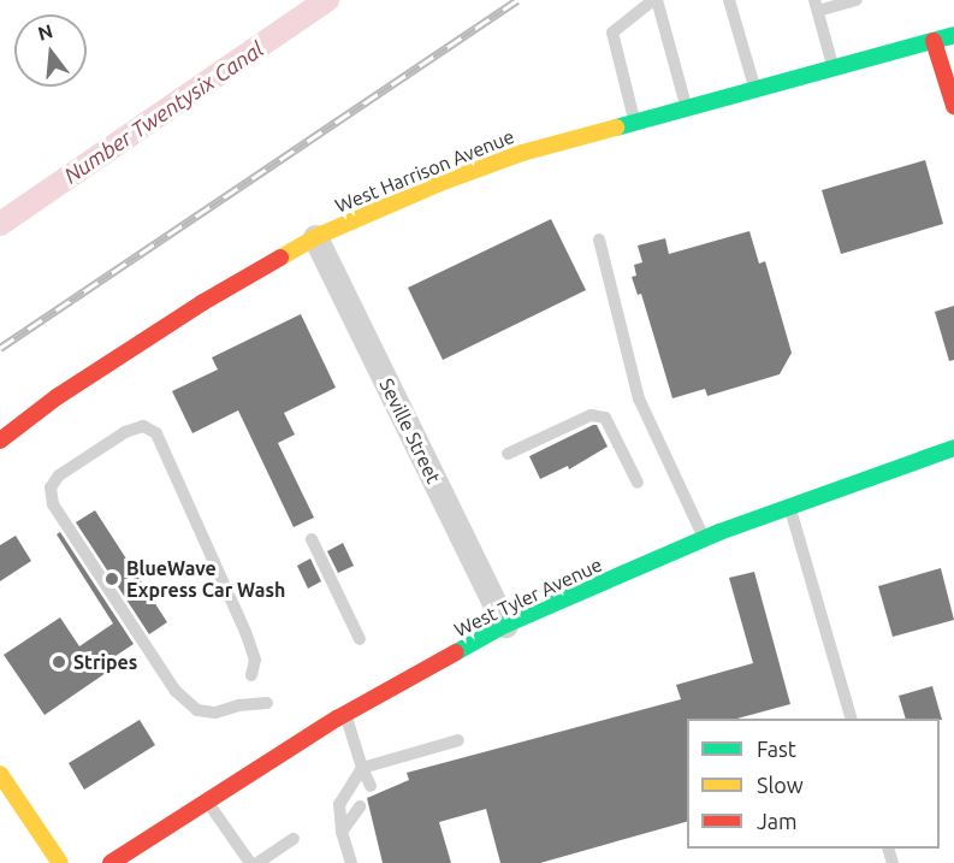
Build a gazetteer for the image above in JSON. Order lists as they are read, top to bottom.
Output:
{
  "streets": {
    "main road": ["West Harrison Avenue", "West Tyler Avenue"],
    "street": ["Seville Street"]
  },
  "crossings": [
    ["West Harrison Avenue", "Seville Street"],
    ["Seville Street", "West Tyler Avenue"]
  ],
  "water": ["Number Twentysix Canal"],
  "places": ["BlueWave Express Car Wash", "Stripes"],
  "legend": ["Fast", "Slow", "Jam"],
  "north": "top"
}
